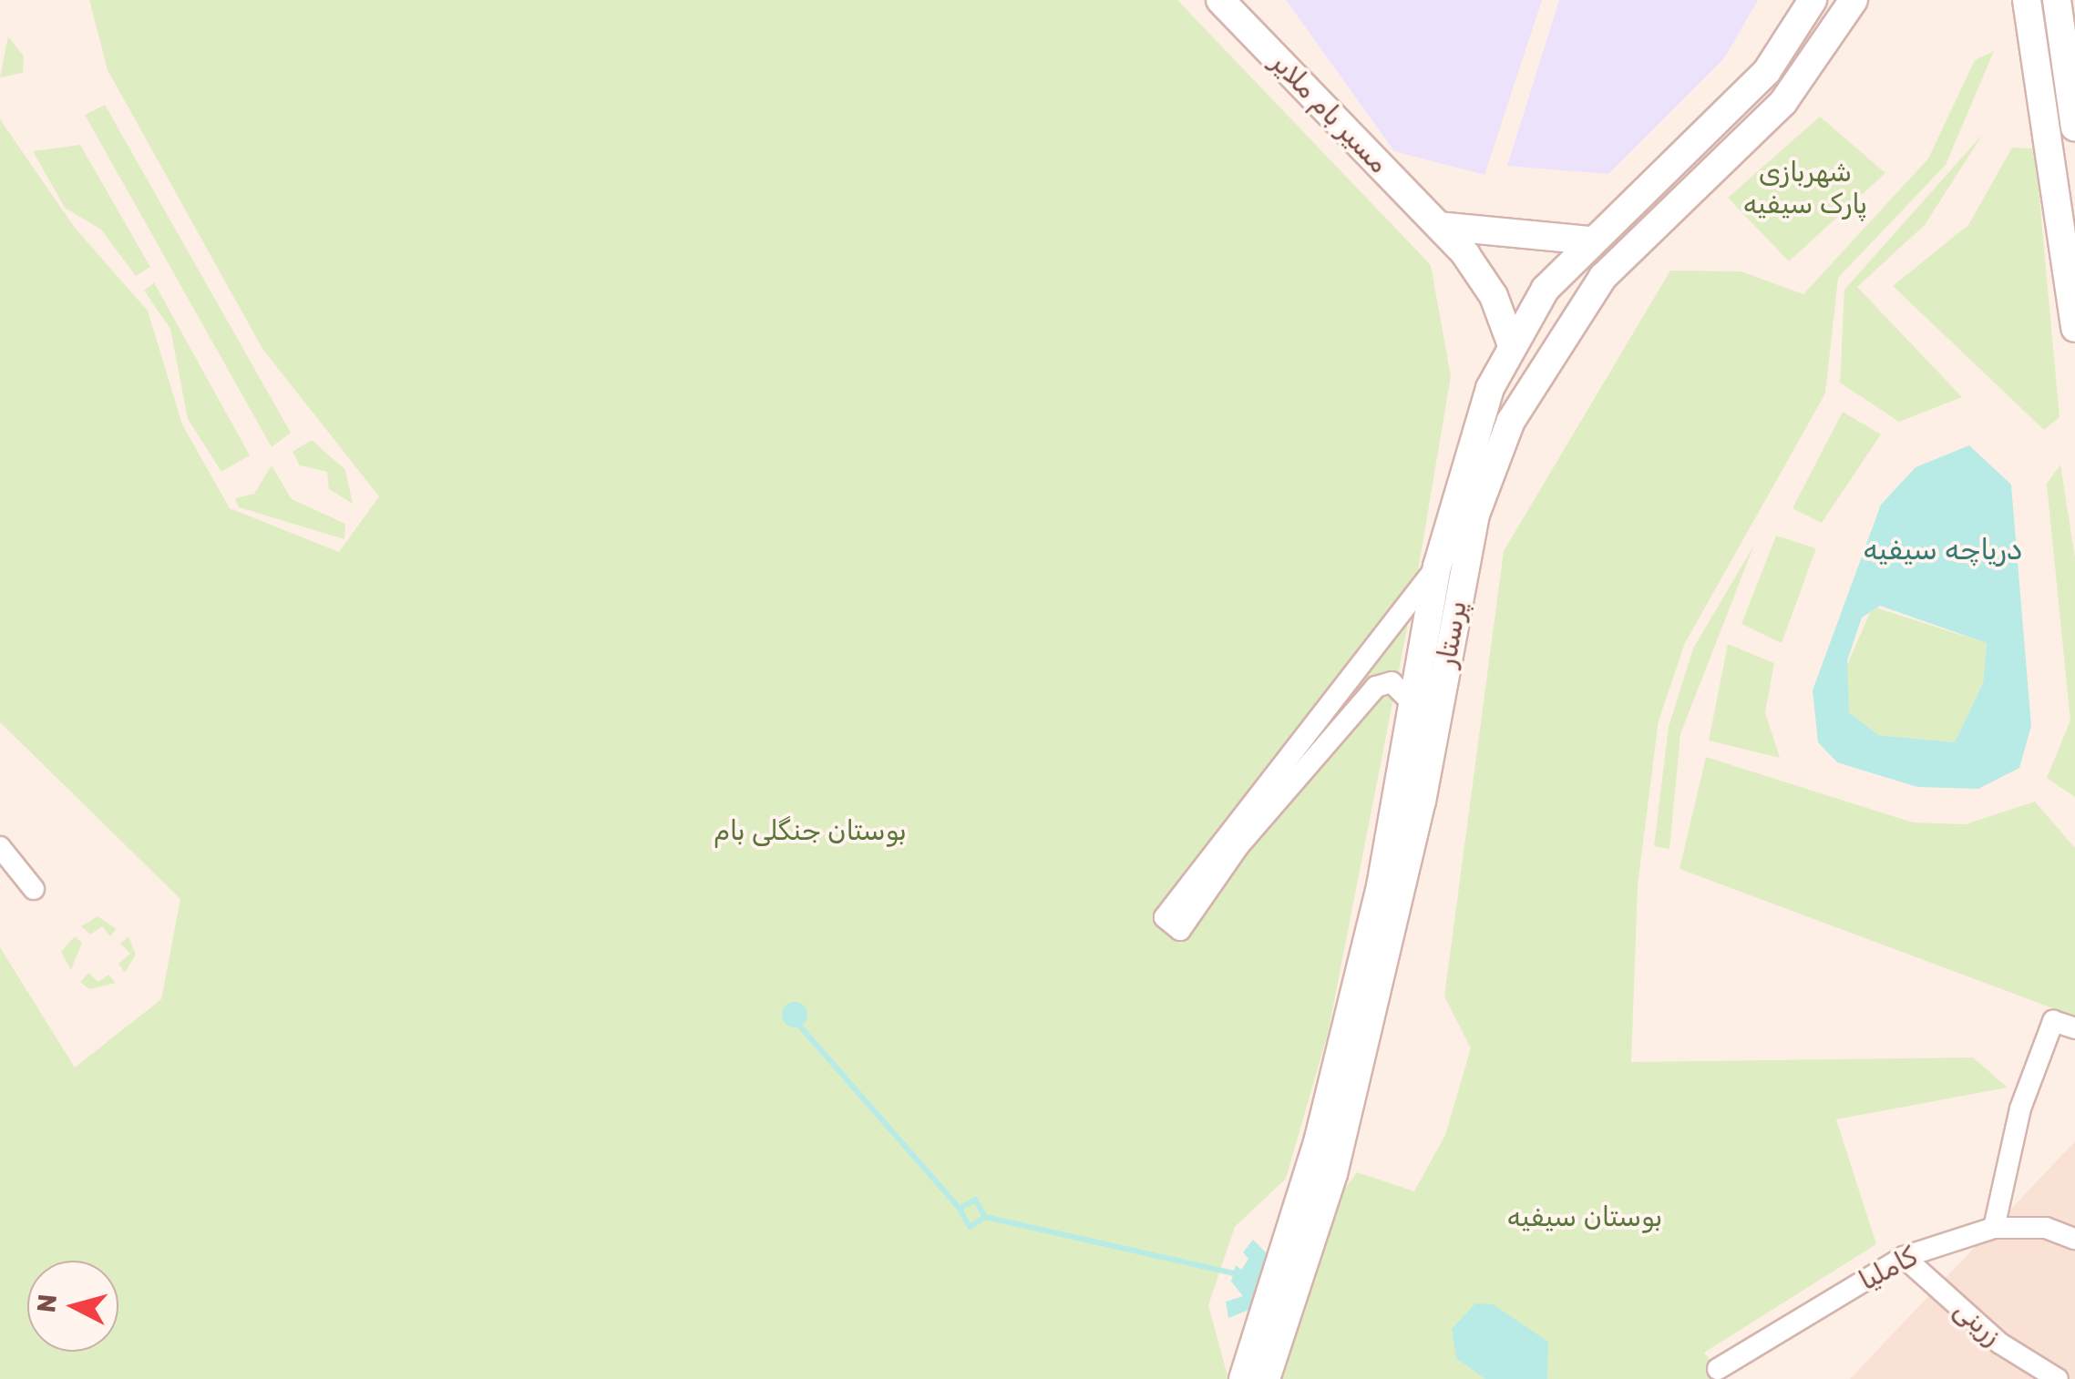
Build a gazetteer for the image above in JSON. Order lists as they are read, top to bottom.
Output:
{
  "streets": {
    "main road": ["مسیر بام ملایر", "پرستار"],
    "street": ["کاملیا", "زرینی"]
  },
  "crossings": [
    ["مسیر بام ملایر", "پرستار"],
    ["کاملیا", "زرینی"]
  ],
  "water": ["دریاچه سیفیه"],
  "parks": ["شهربازی پارک سیفیه", "بوستان جنگلی بام", "بوستان سیفیه"],
  "north": "left"
}
